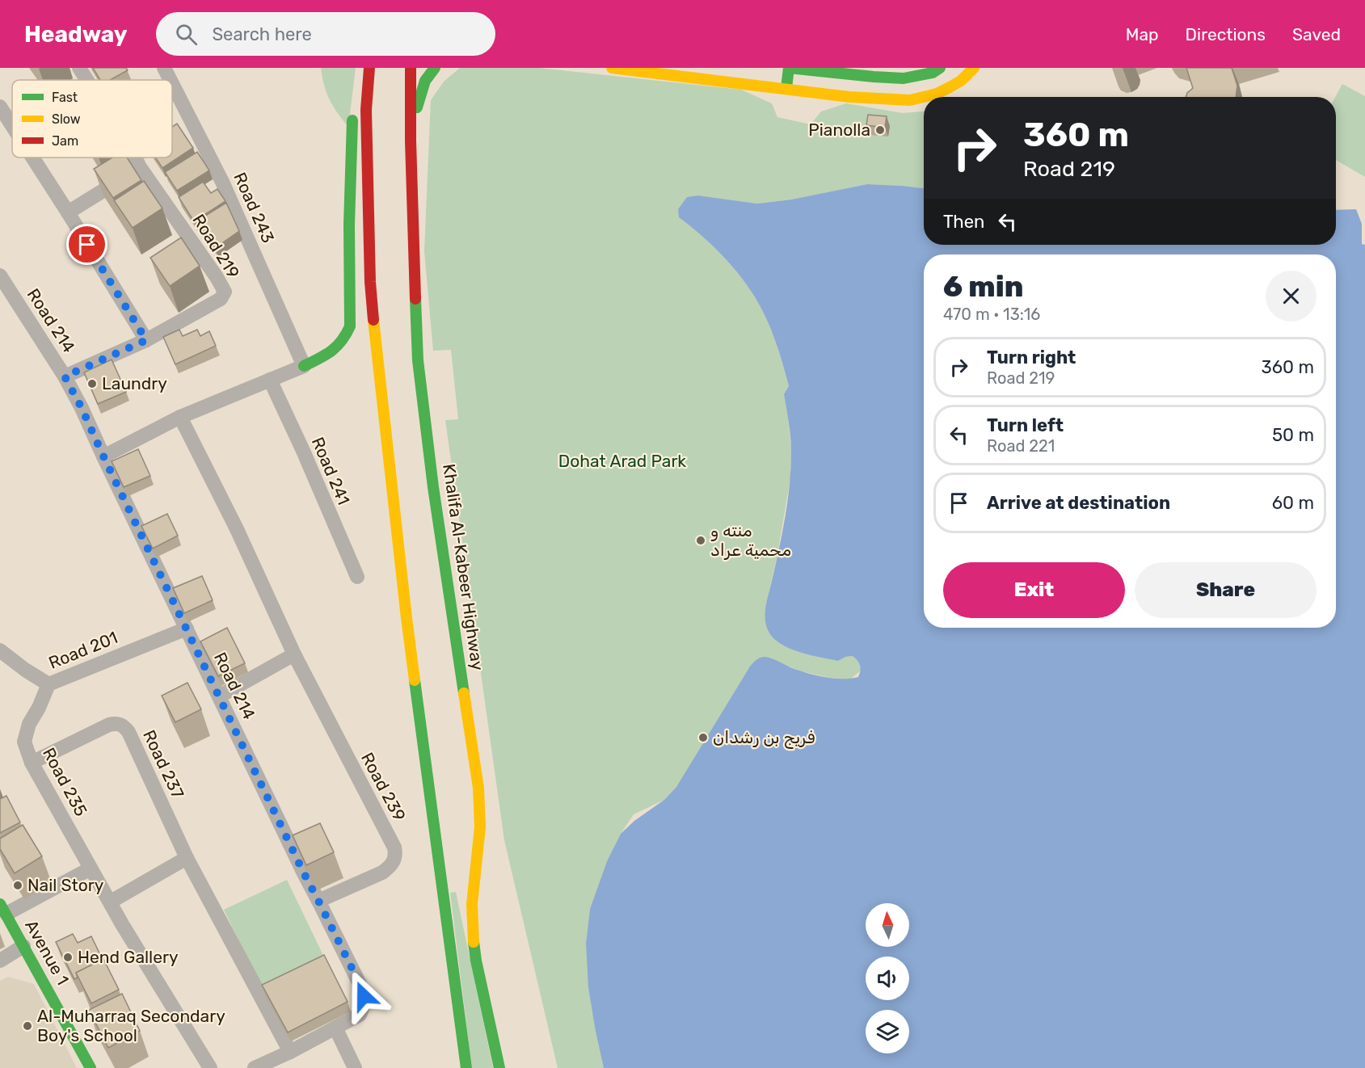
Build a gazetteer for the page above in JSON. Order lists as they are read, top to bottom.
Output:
{
  "streets": {
    "main road": ["Khalifa Al-Kabeer Highway", "Avenue 1"],
    "street": [
      "Road 243",
      "Road 219",
      "Road 214",
      "Road 241",
      "Road 201",
      "Road 237",
      "Road 235",
      "Road 239"
    ]
  },
  "crossings": [
    ["Road 219", "Road 214"],
    ["Road 214", "Road 201"],
    ["Road 214", "Road 237"],
    ["Road 214", "Road 239"],
    ["Road 201", "Road 235"],
    ["Road 237", "Road 235"]
  ],
  "parks": ["Dohat Arad Park"],
  "places": [
    "Pianolla",
    "Laundry",
    "منته و محمية عراد",
    "فريج بن رشدان",
    "Nail Story",
    "Hend Gallery",
    "Al-Muharraq Secondary Boy's School"
  ],
  "legend": ["Fast", "Slow", "Jam"],
  "north": "top",
  "page": {
    "header": "Headway",
    "search": "Search here",
    "nav": ["Map", "Directions", "Saved"],
    "turn": ["360 m", "Road 219"],
    "then": "Then",
    "heading": ["6 min", "470 m · 13:16"],
    "list": [
      {
        "name": "Turn right",
        "note": "Road 219",
        "value": "360 m"
      },
      {
        "name": "Turn left",
        "note": "Road 221",
        "value": "50 m"
      },
      {
        "name": "Arrive at destination",
        "value": "60 m"
      }
    ],
    "buttons": ["Exit", "Share"]
  }
}
